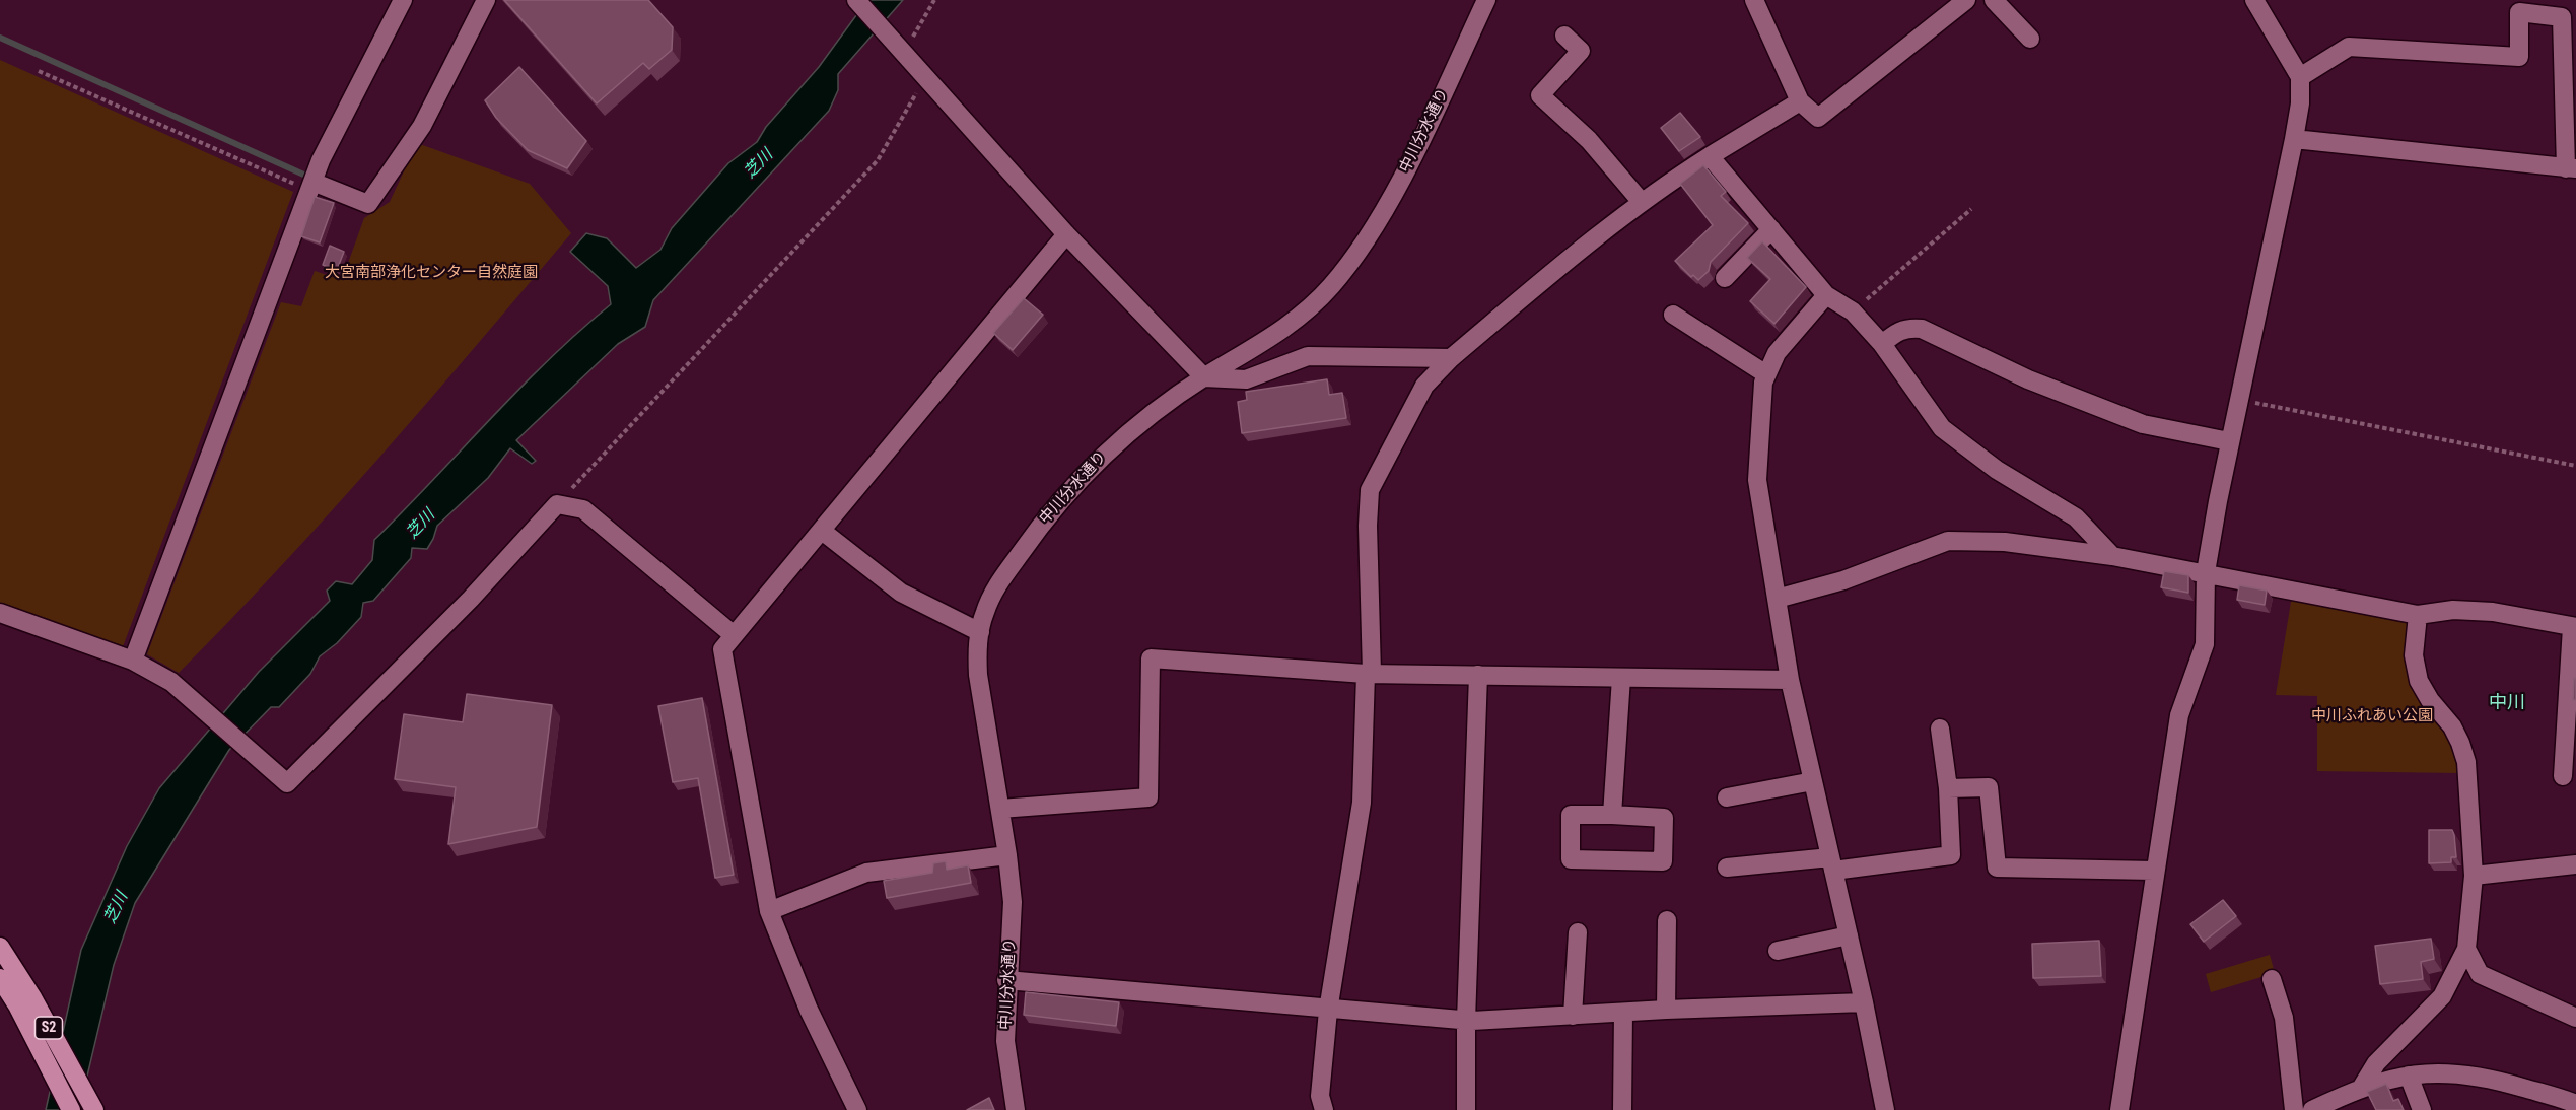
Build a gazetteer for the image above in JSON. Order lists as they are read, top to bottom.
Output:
{
  "streets": {
    "highway": ["S2"],
    "street": ["中川分水通り"]
  },
  "districts": ["中川"],
  "water": ["芝川"],
  "parks": ["大宮南部浄化センター自然庭園", "中川ふれあい公園"]
}
